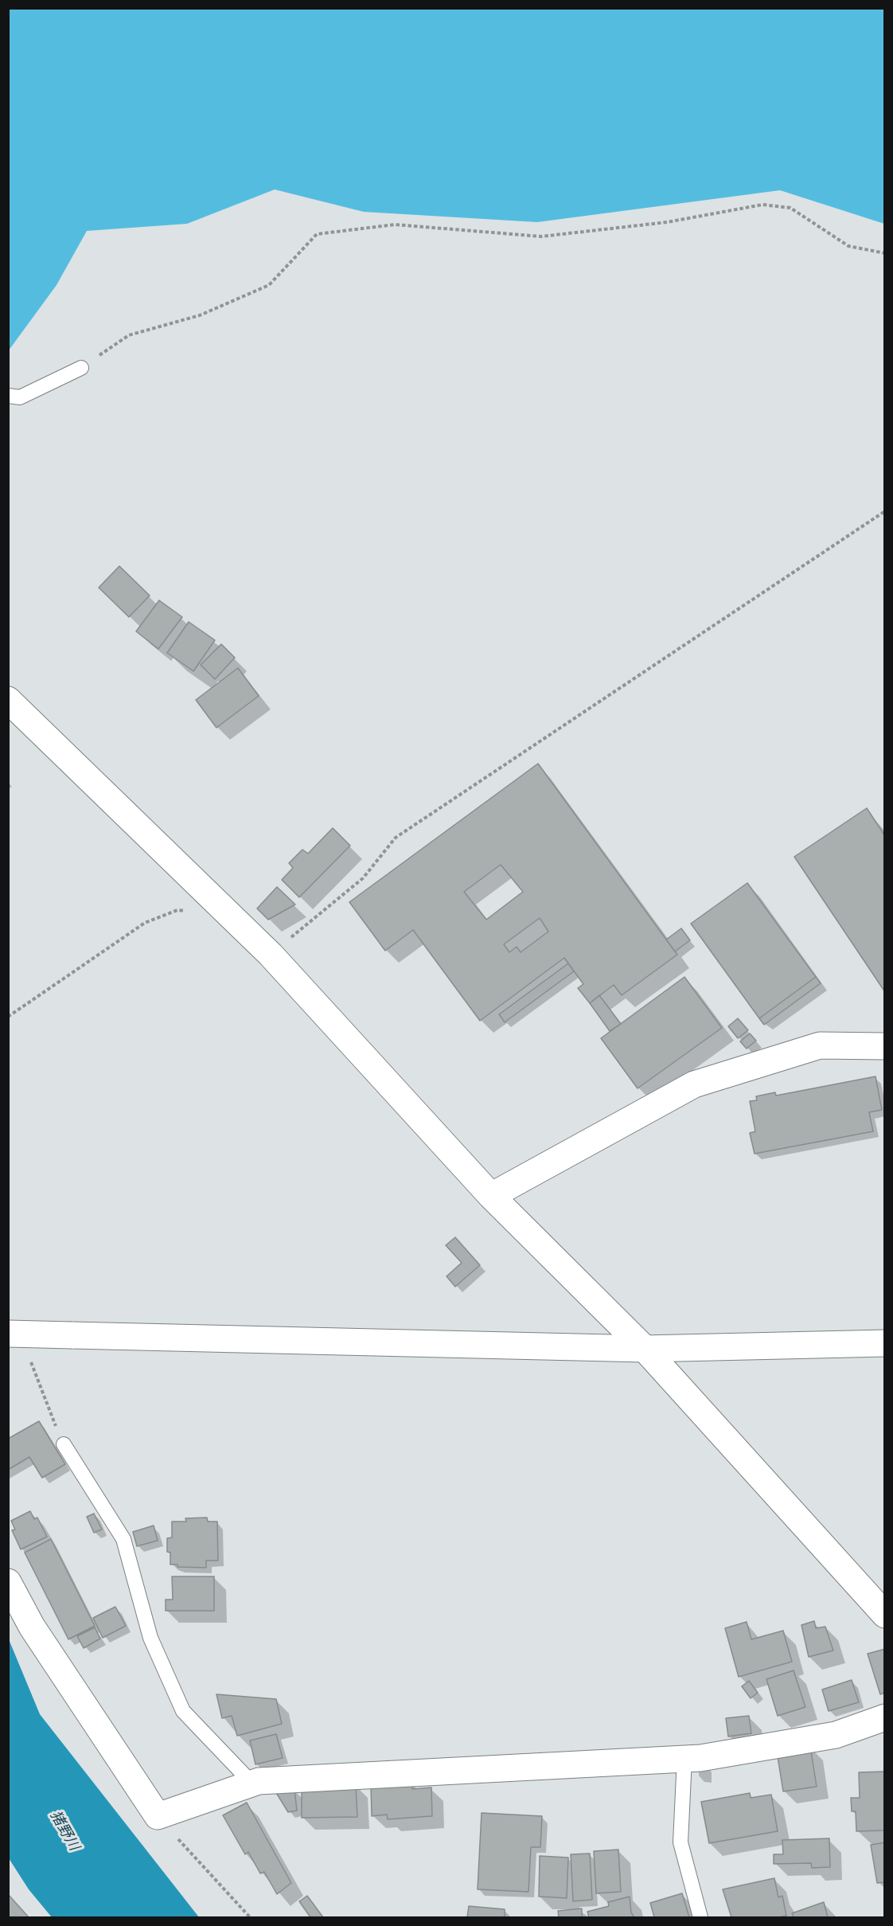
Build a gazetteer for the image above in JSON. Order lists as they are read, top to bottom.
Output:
{
  "water": ["猪野川"]
}
